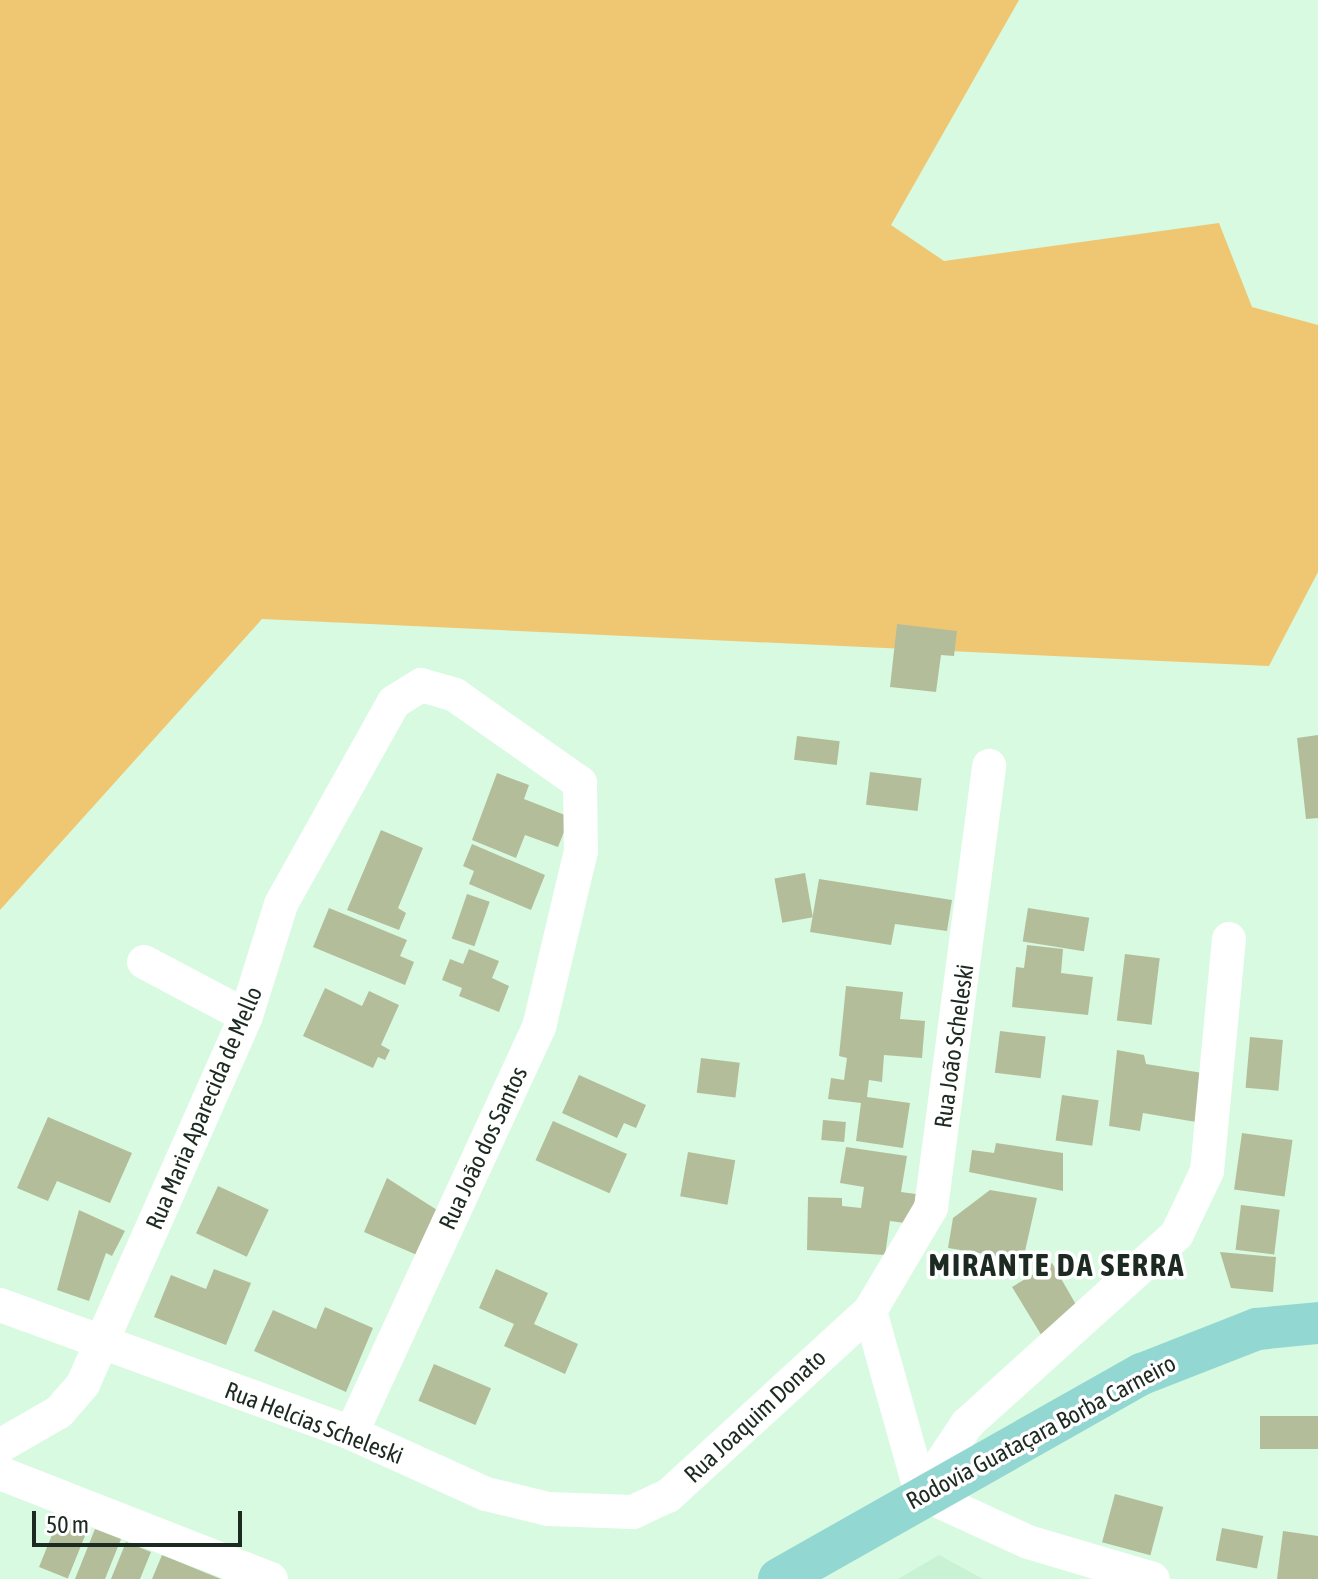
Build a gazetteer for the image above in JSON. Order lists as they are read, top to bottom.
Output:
{
  "streets": {
    "main road": ["Rodovia Guataçara Borba Carneiro"],
    "street": [
      "Rua João Scheleski",
      "Rua Maria Aparecida de Mello",
      "Rua João dos Santos",
      "Rua Joaquim Donato",
      "Rua Helcias Scheleski"
    ]
  },
  "crossings": [
    ["Rua João Scheleski", "Rua Joaquim Donato"],
    ["Rua Maria Aparecida de Mello", "Rua João dos Santos"],
    ["Rua Maria Aparecida de Mello", "Rua Helcias Scheleski"],
    ["Rua João dos Santos", "Rua Helcias Scheleski"],
    ["Rua Joaquim Donato", "Rua Helcias Scheleski"]
  ],
  "districts": ["MIRANTE DA SERRA"],
  "scale_bar": "50 m"
}
